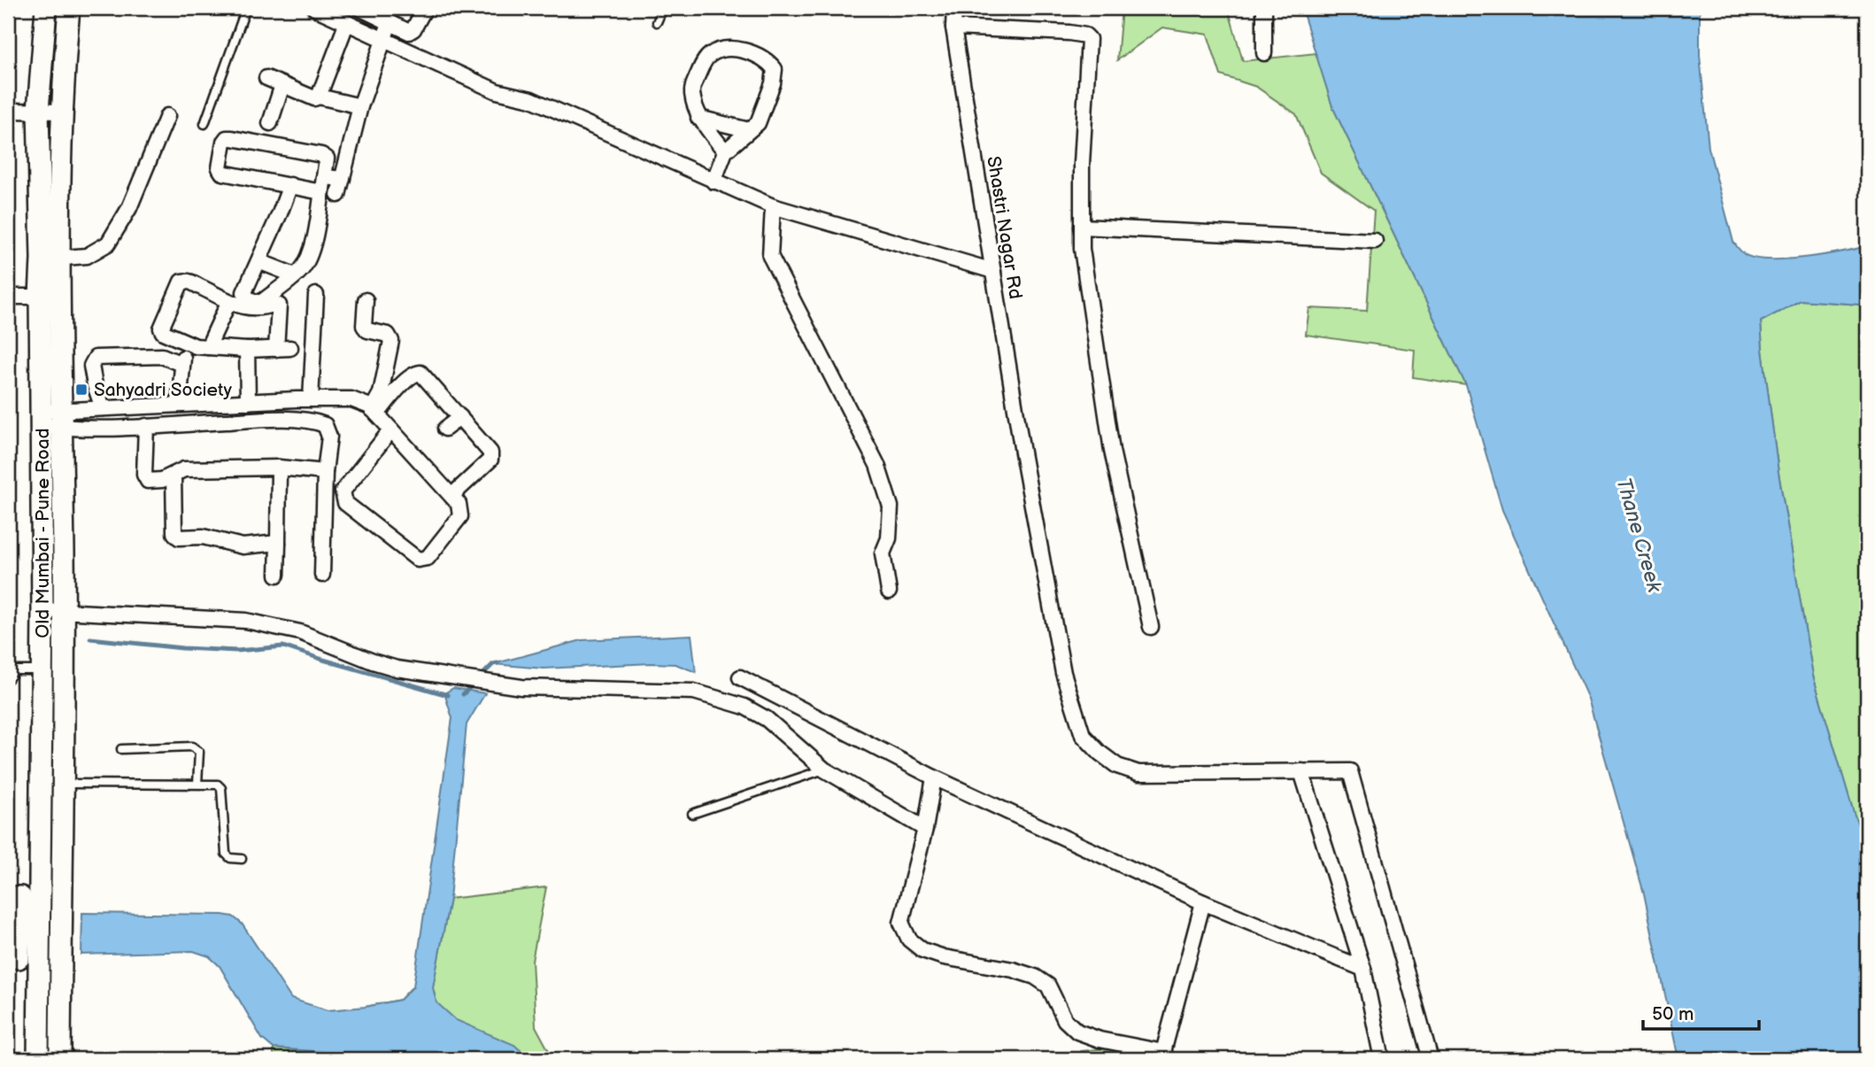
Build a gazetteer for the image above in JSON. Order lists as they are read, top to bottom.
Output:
{
  "streets": {
    "main road": ["Old Mumbai - Pune Road"],
    "street": ["Shastri Nagar Rd"]
  },
  "water": ["Thane Creek"],
  "places": {
    "transit": ["Sahyadri Society"]
  },
  "scale_bar": "50 m"
}
